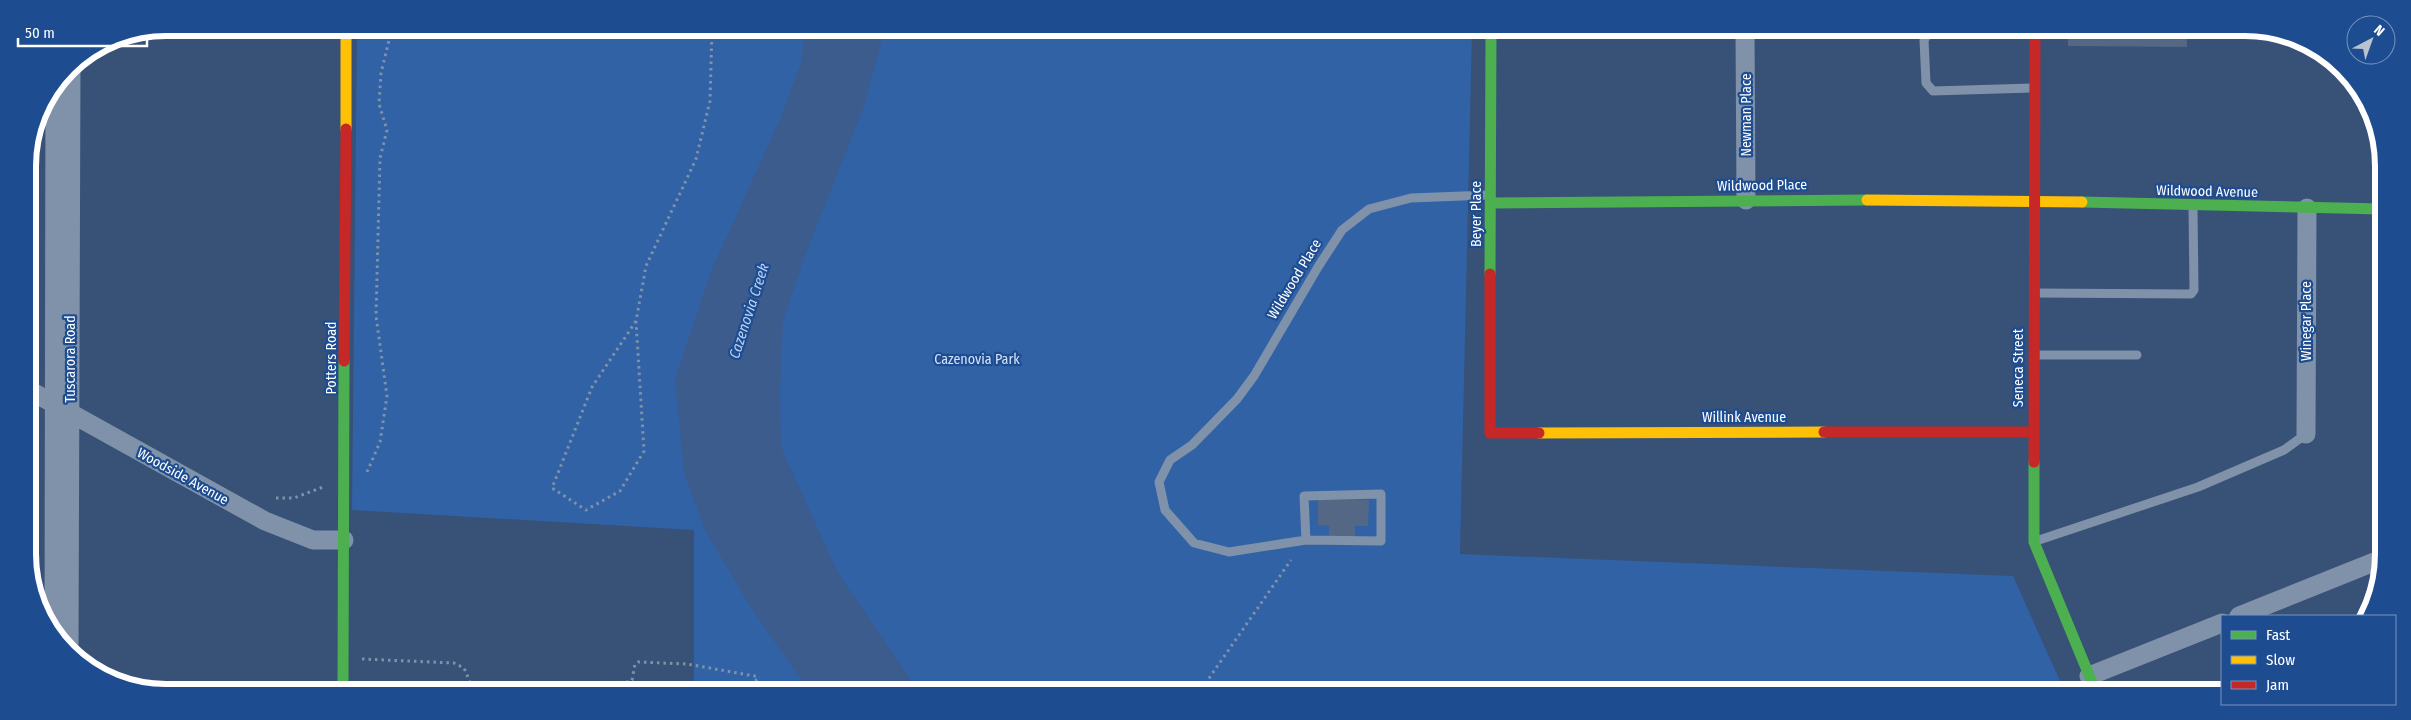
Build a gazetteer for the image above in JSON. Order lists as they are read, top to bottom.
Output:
{
  "streets": {
    "street": [
      "Newman Place",
      "Wildwood Place",
      "Wildwood Avenue",
      "Beyer Place",
      "Winegar Place",
      "Potters Road",
      "Tuscarora Road",
      "Seneca Street",
      "Willink Avenue",
      "Woodside Avenue"
    ]
  },
  "crossings": [
    ["Newman Place", "Wildwood Place"],
    ["Wildwood Place", "Wildwood Avenue"],
    ["Wildwood Place", "Beyer Place"],
    ["Wildwood Place", "Seneca Street"],
    ["Wildwood Avenue", "Winegar Place"],
    ["Wildwood Avenue", "Seneca Street"],
    ["Beyer Place", "Willink Avenue"],
    ["Potters Road", "Woodside Avenue"],
    ["Tuscarora Road", "Woodside Avenue"],
    ["Seneca Street", "Willink Avenue"]
  ],
  "water": ["Cazenovia Creek"],
  "parks": ["Cazenovia Park"],
  "legend": ["Fast", "Slow", "Jam"],
  "scale_bar": "50 m",
  "north": "top right"
}
